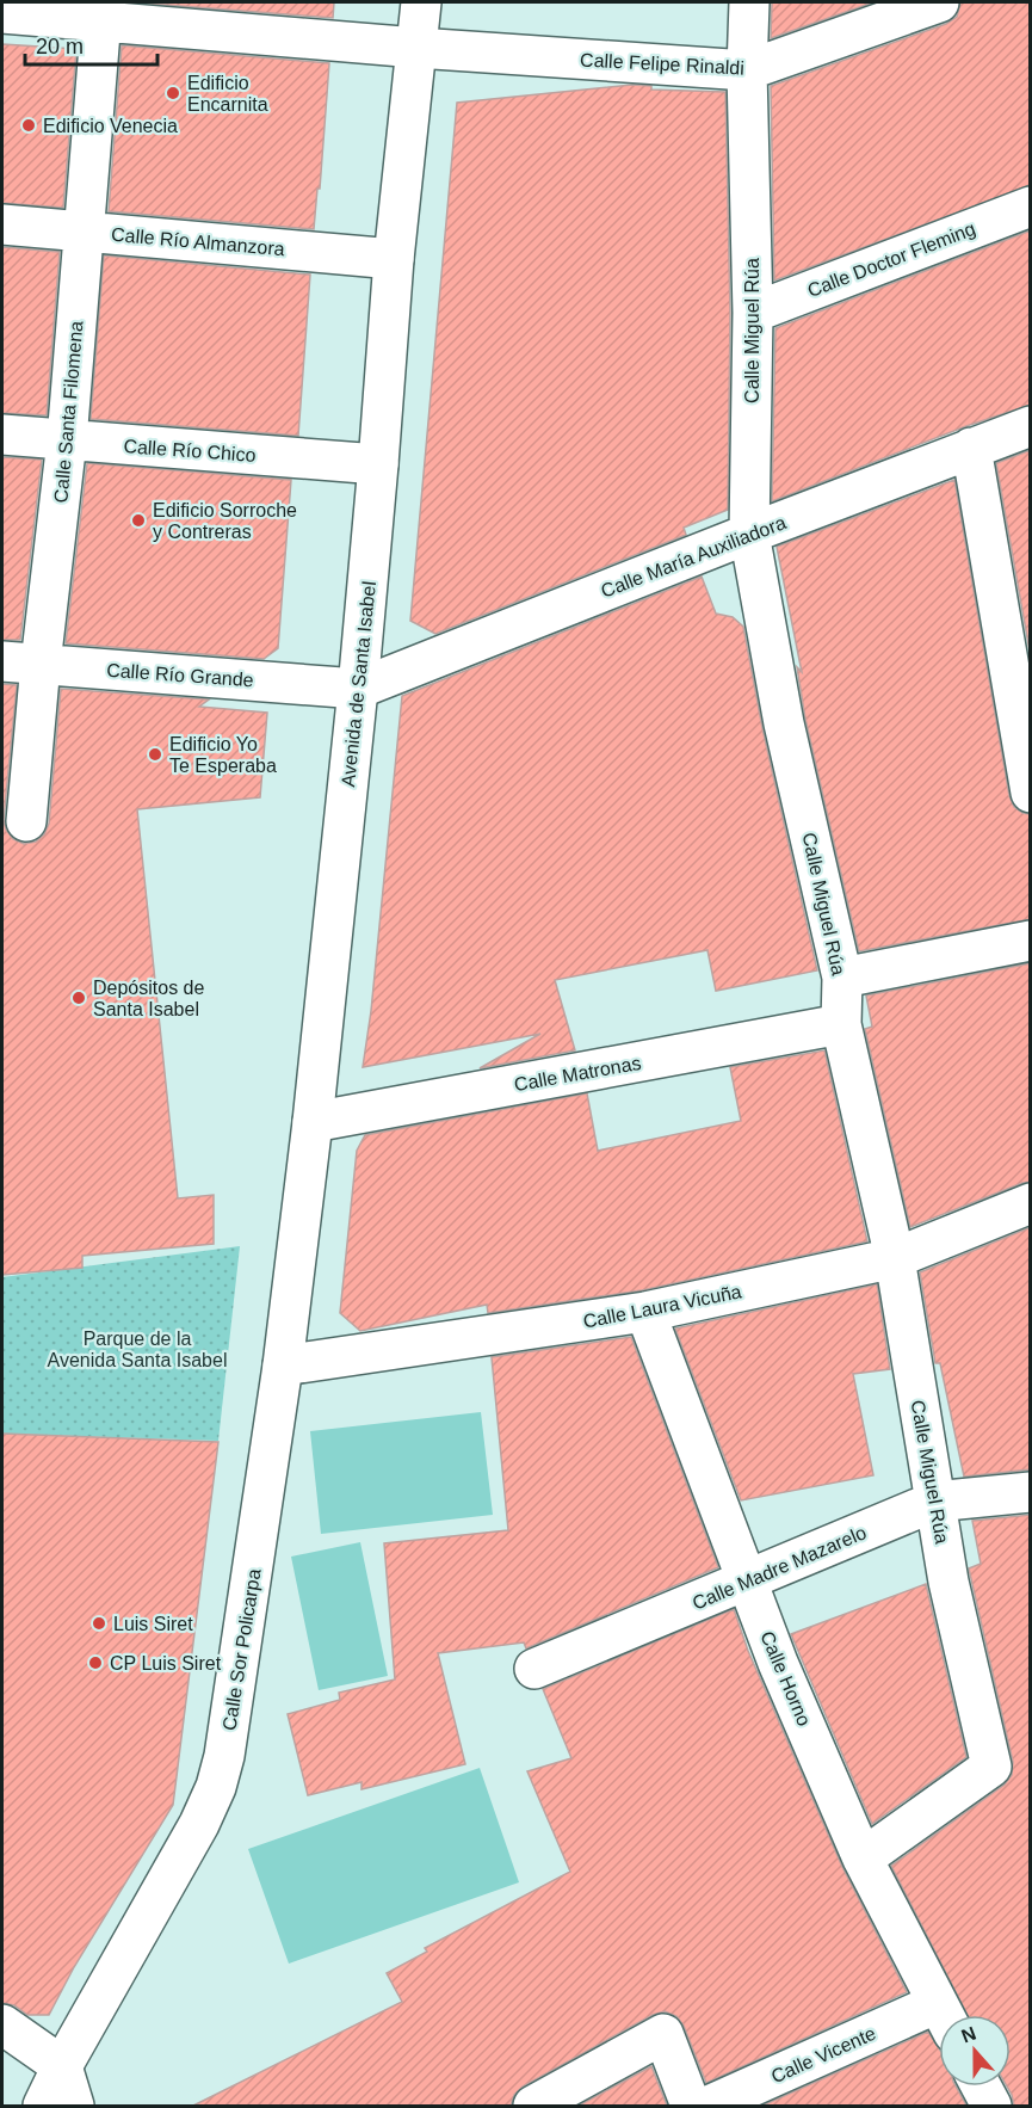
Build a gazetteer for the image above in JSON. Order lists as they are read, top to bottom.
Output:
{
  "streets": {
    "street": [
      "Calle Felipe Rinaldi",
      "Calle Río Almanzora",
      "Calle Doctor Fleming",
      "Calle Miguel Rúa",
      "Calle Santa Filomena",
      "Calle Río Chico",
      "Calle María Auxiliadora",
      "Calle Río Grande",
      "Avenida de Santa Isabel",
      "Calle Matronas",
      "Calle Laura Vicuña",
      "Calle Madre Mazarelo",
      "Calle Sor Policarpa",
      "Calle Horno",
      "Calle Vicente"
    ]
  },
  "crossings": [
    ["Calle Felipe Rinaldi", "Calle Miguel Rúa"],
    ["Calle Felipe Rinaldi", "Calle Santa Filomena"],
    ["Calle Felipe Rinaldi", "Avenida de Santa Isabel"],
    ["Calle Río Almanzora", "Calle Santa Filomena"],
    ["Calle Río Almanzora", "Avenida de Santa Isabel"],
    ["Calle Doctor Fleming", "Calle Miguel Rúa"],
    ["Calle Miguel Rúa", "Calle María Auxiliadora"],
    ["Calle Miguel Rúa", "Calle Matronas"],
    ["Calle Miguel Rúa", "Calle Laura Vicuña"],
    ["Calle Miguel Rúa", "Calle Madre Mazarelo"],
    ["Calle Miguel Rúa", "Calle Horno"],
    ["Calle Santa Filomena", "Calle Río Chico"],
    ["Calle Santa Filomena", "Calle Río Grande"],
    ["Calle Río Chico", "Avenida de Santa Isabel"],
    ["Calle María Auxiliadora", "Calle Río Grande"],
    ["Calle María Auxiliadora", "Avenida de Santa Isabel"],
    ["Calle Río Grande", "Avenida de Santa Isabel"],
    ["Avenida de Santa Isabel", "Calle Matronas"],
    ["Avenida de Santa Isabel", "Calle Laura Vicuña"],
    ["Avenida de Santa Isabel", "Calle Sor Policarpa"],
    ["Calle Laura Vicuña", "Calle Sor Policarpa"],
    ["Calle Laura Vicuña", "Calle Horno"],
    ["Calle Madre Mazarelo", "Calle Horno"]
  ],
  "parks": ["Parque de la Avenida Santa Isabel"],
  "places": [
    "Edificio Encarnita",
    "Edificio Venecia",
    "Edificio Sorroche y Contreras",
    "Edificio Yo Te Esperaba",
    "Depósitos de Santa Isabel",
    "Luis Siret",
    "CP Luis Siret"
  ],
  "scale_bar": "20 m",
  "north": "top"
}
